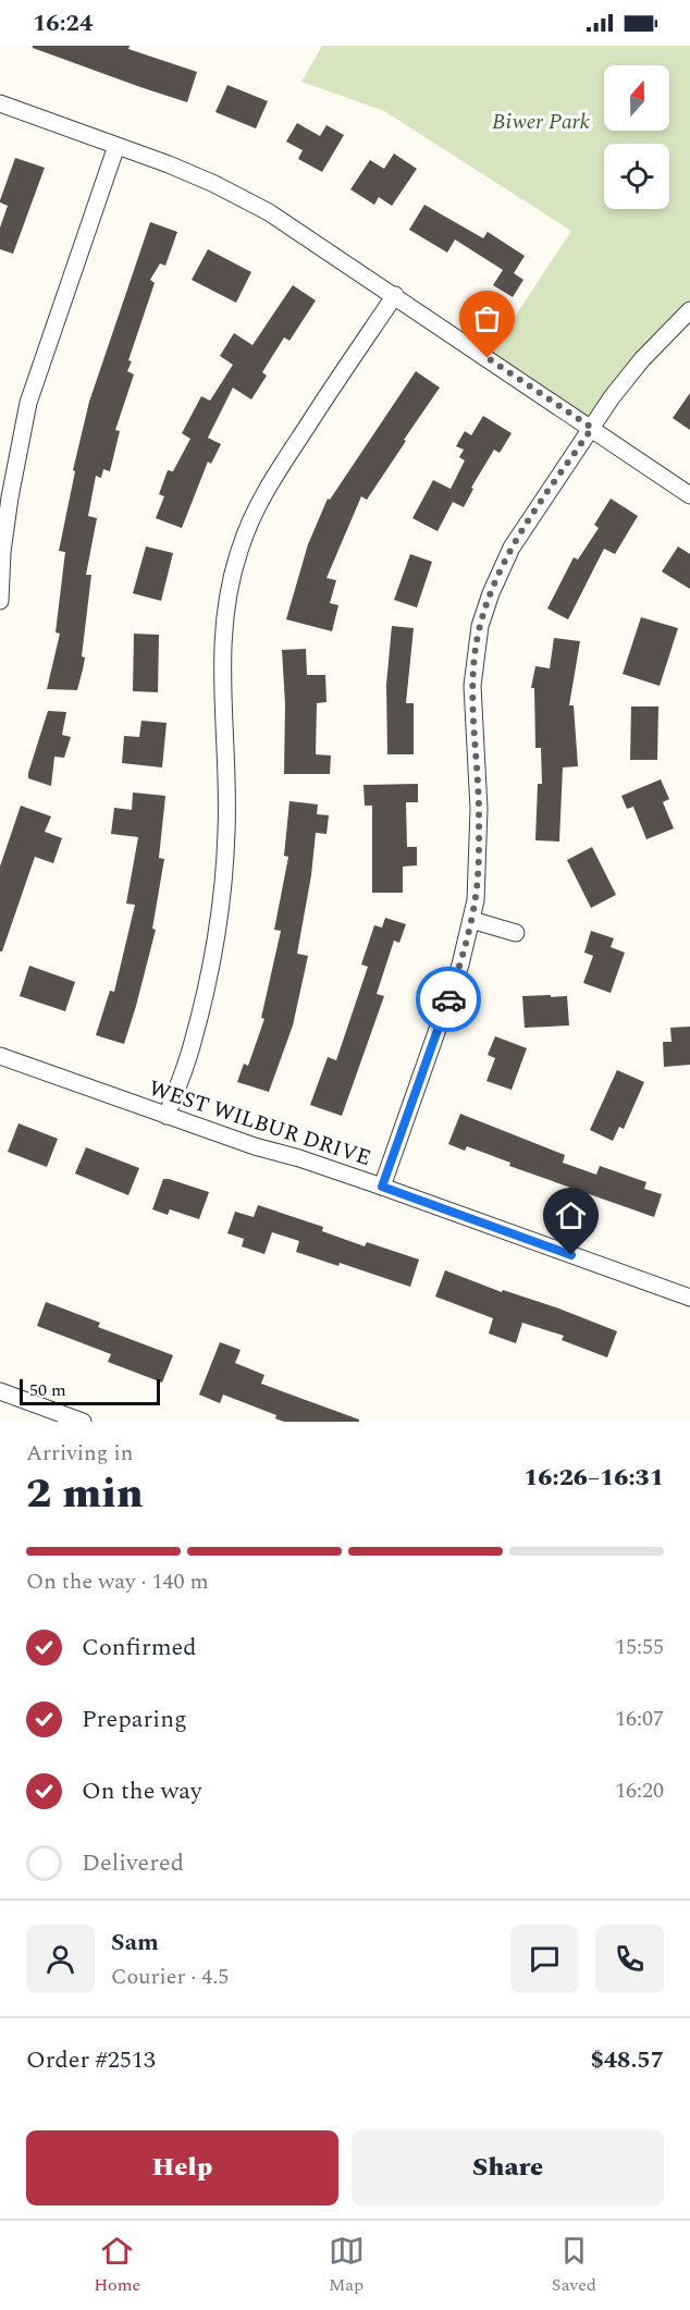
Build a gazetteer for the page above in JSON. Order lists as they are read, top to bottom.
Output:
{
  "streets": {
    "street": ["WEST WILBUR DRIVE"]
  },
  "parks": ["Biwer Park"],
  "scale_bar": "50 m",
  "north": "top",
  "page": {
    "status": "16:24",
    "scale": "50 m",
    "heading": ["2 min", "Arriving in", "16:26–16:31"],
    "panel": [
      "Sam",
      "Courier · 4.5",
      "Order #2513",
      "$48.57"
    ],
    "bar": "On the way · 140 m",
    "list": [
      ["Confirmed", "15:55"],
      ["Preparing", "16:07"],
      ["On the way", "16:20"],
      "Delivered"
    ],
    "buttons": ["Help", "Share"],
    "tabs": ["Home", "Map", "Saved"]
  }
}
